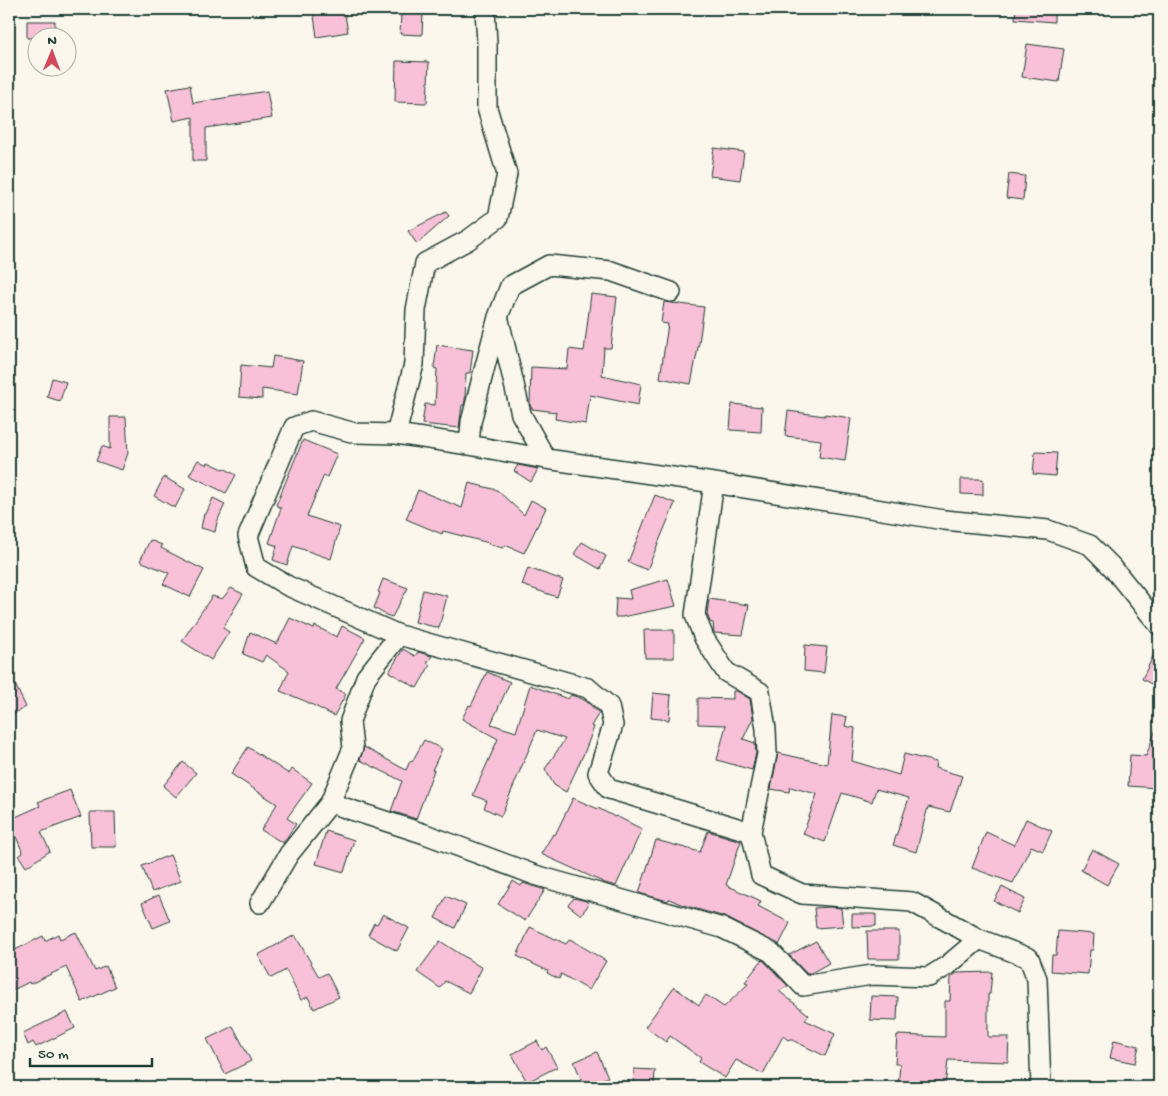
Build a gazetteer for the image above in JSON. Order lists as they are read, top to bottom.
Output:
{
  "scale_bar": "50 m",
  "north": "top"
}
